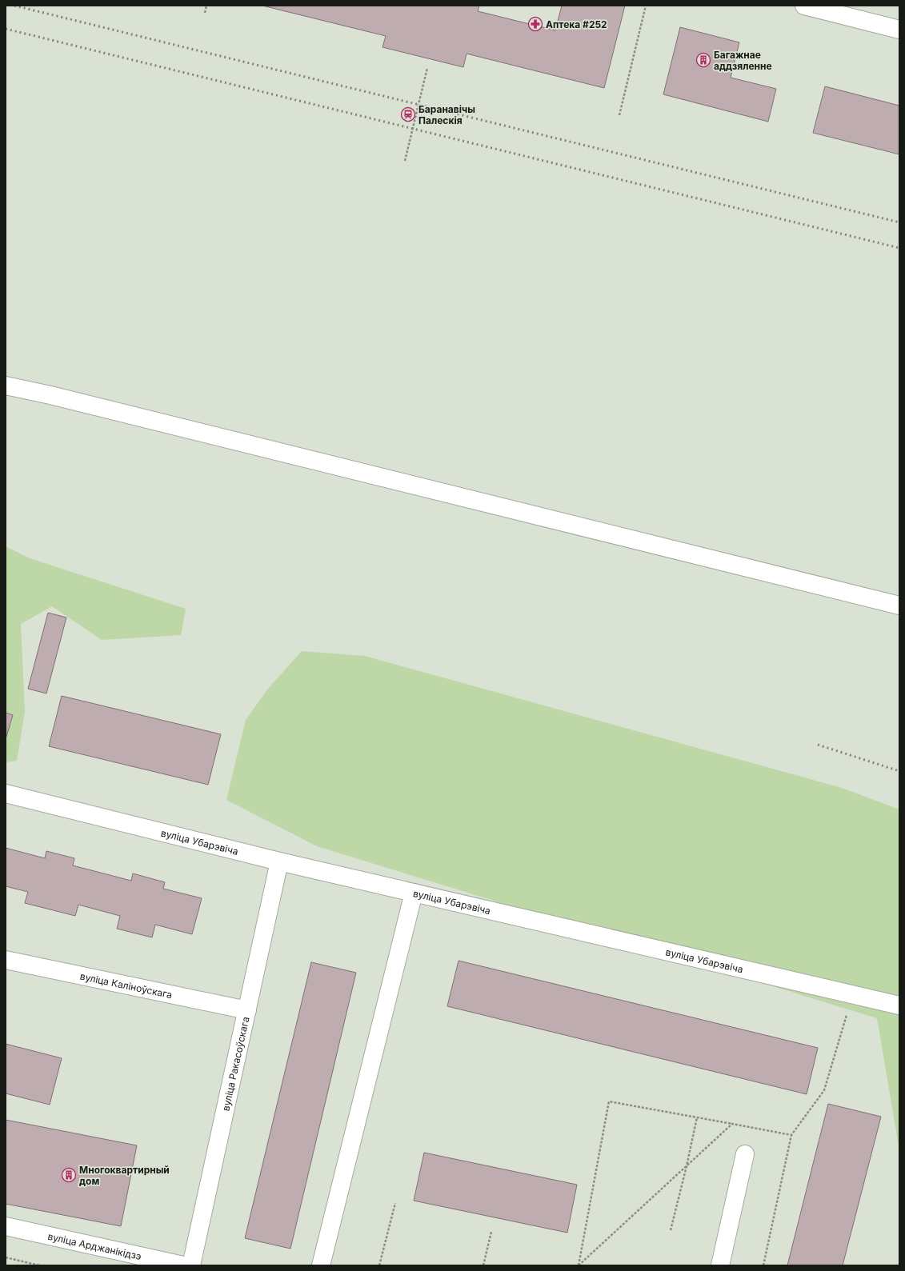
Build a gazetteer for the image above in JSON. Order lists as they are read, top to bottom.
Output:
{
  "streets": {
    "street": [
      "вуліца Убарэвіча",
      "вуліца Каліноўскага",
      "вуліца Ракасоўскага",
      "вуліца Арджанікідзэ"
    ]
  },
  "crossings": [
    ["вуліца Убарэвіча", "вуліца Ракасоўскага"],
    ["вуліца Каліноўскага", "вуліца Ракасоўскага"]
  ],
  "places": {
    "pharmacy": ["Аптека #252"],
    "building": ["Багажнае аддзяленне", "Многоквартирный дом"],
    "station": ["Баранавічы Палескія"]
  }
}
